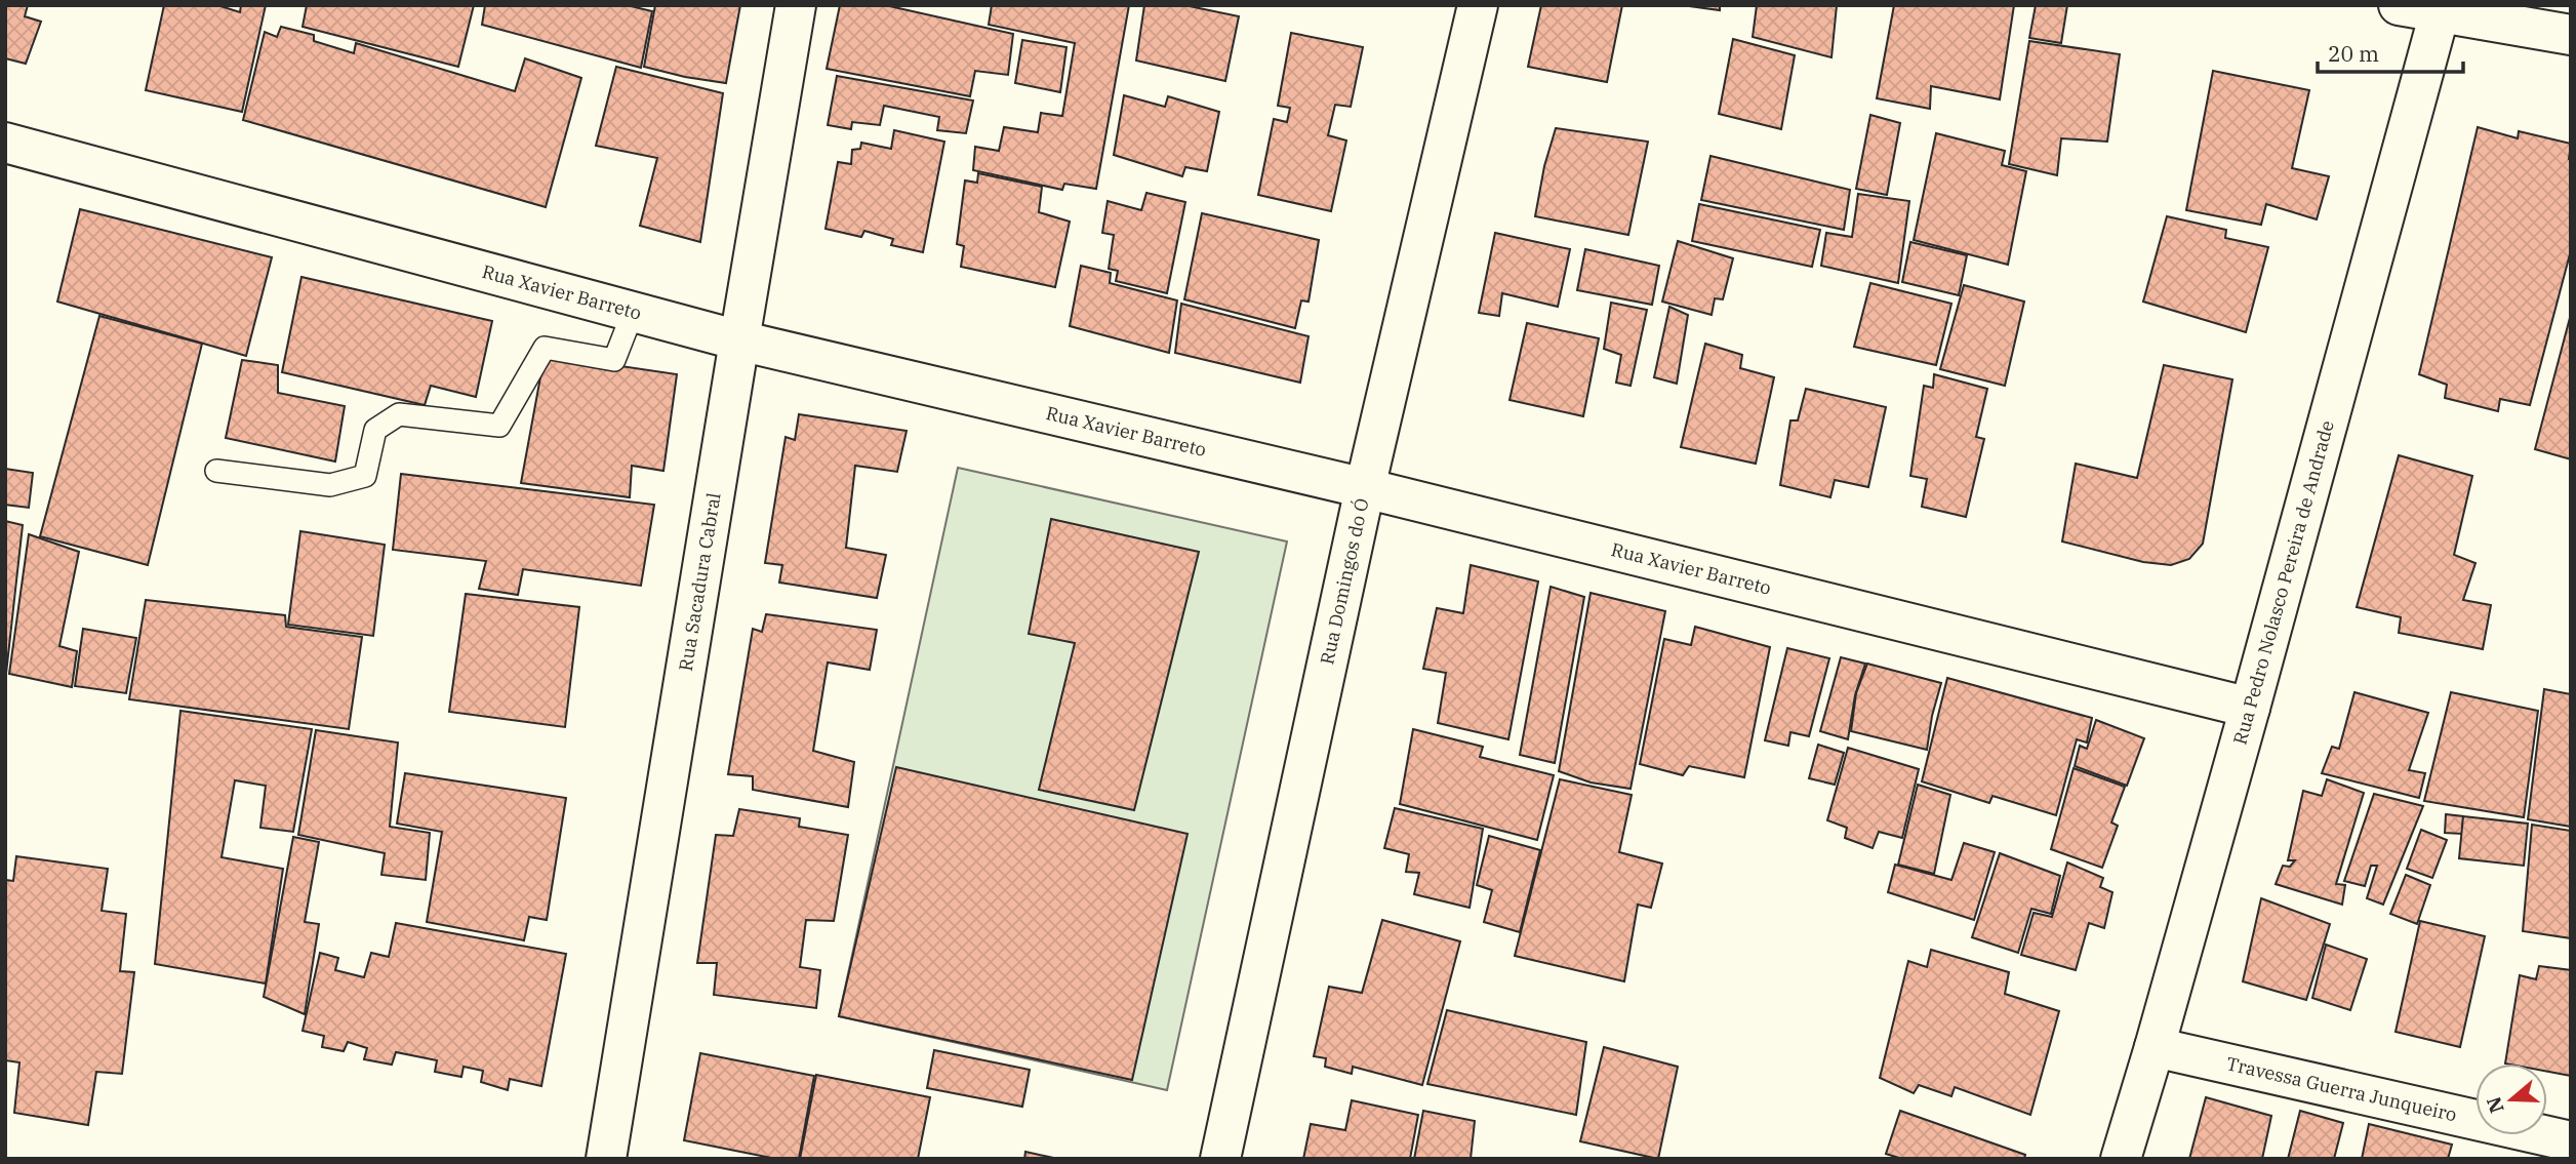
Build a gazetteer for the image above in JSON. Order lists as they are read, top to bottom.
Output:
{
  "streets": {
    "street": [
      "Rua Xavier Barreto",
      "Rua Sacadura Cabral",
      "Rua Domingos do Ó",
      "Rua Pedro Nolasco Pereira de Andrade",
      "Travessa Guerra Junqueiro"
    ]
  },
  "crossings": [
    ["Rua Xavier Barreto", "Rua Sacadura Cabral"],
    ["Rua Xavier Barreto", "Rua Domingos do Ó"],
    ["Rua Xavier Barreto", "Rua Pedro Nolasco Pereira de Andrade"],
    ["Rua Pedro Nolasco Pereira de Andrade", "Travessa Guerra Junqueiro"]
  ],
  "scale_bar": "20 m",
  "north": "left"
}
